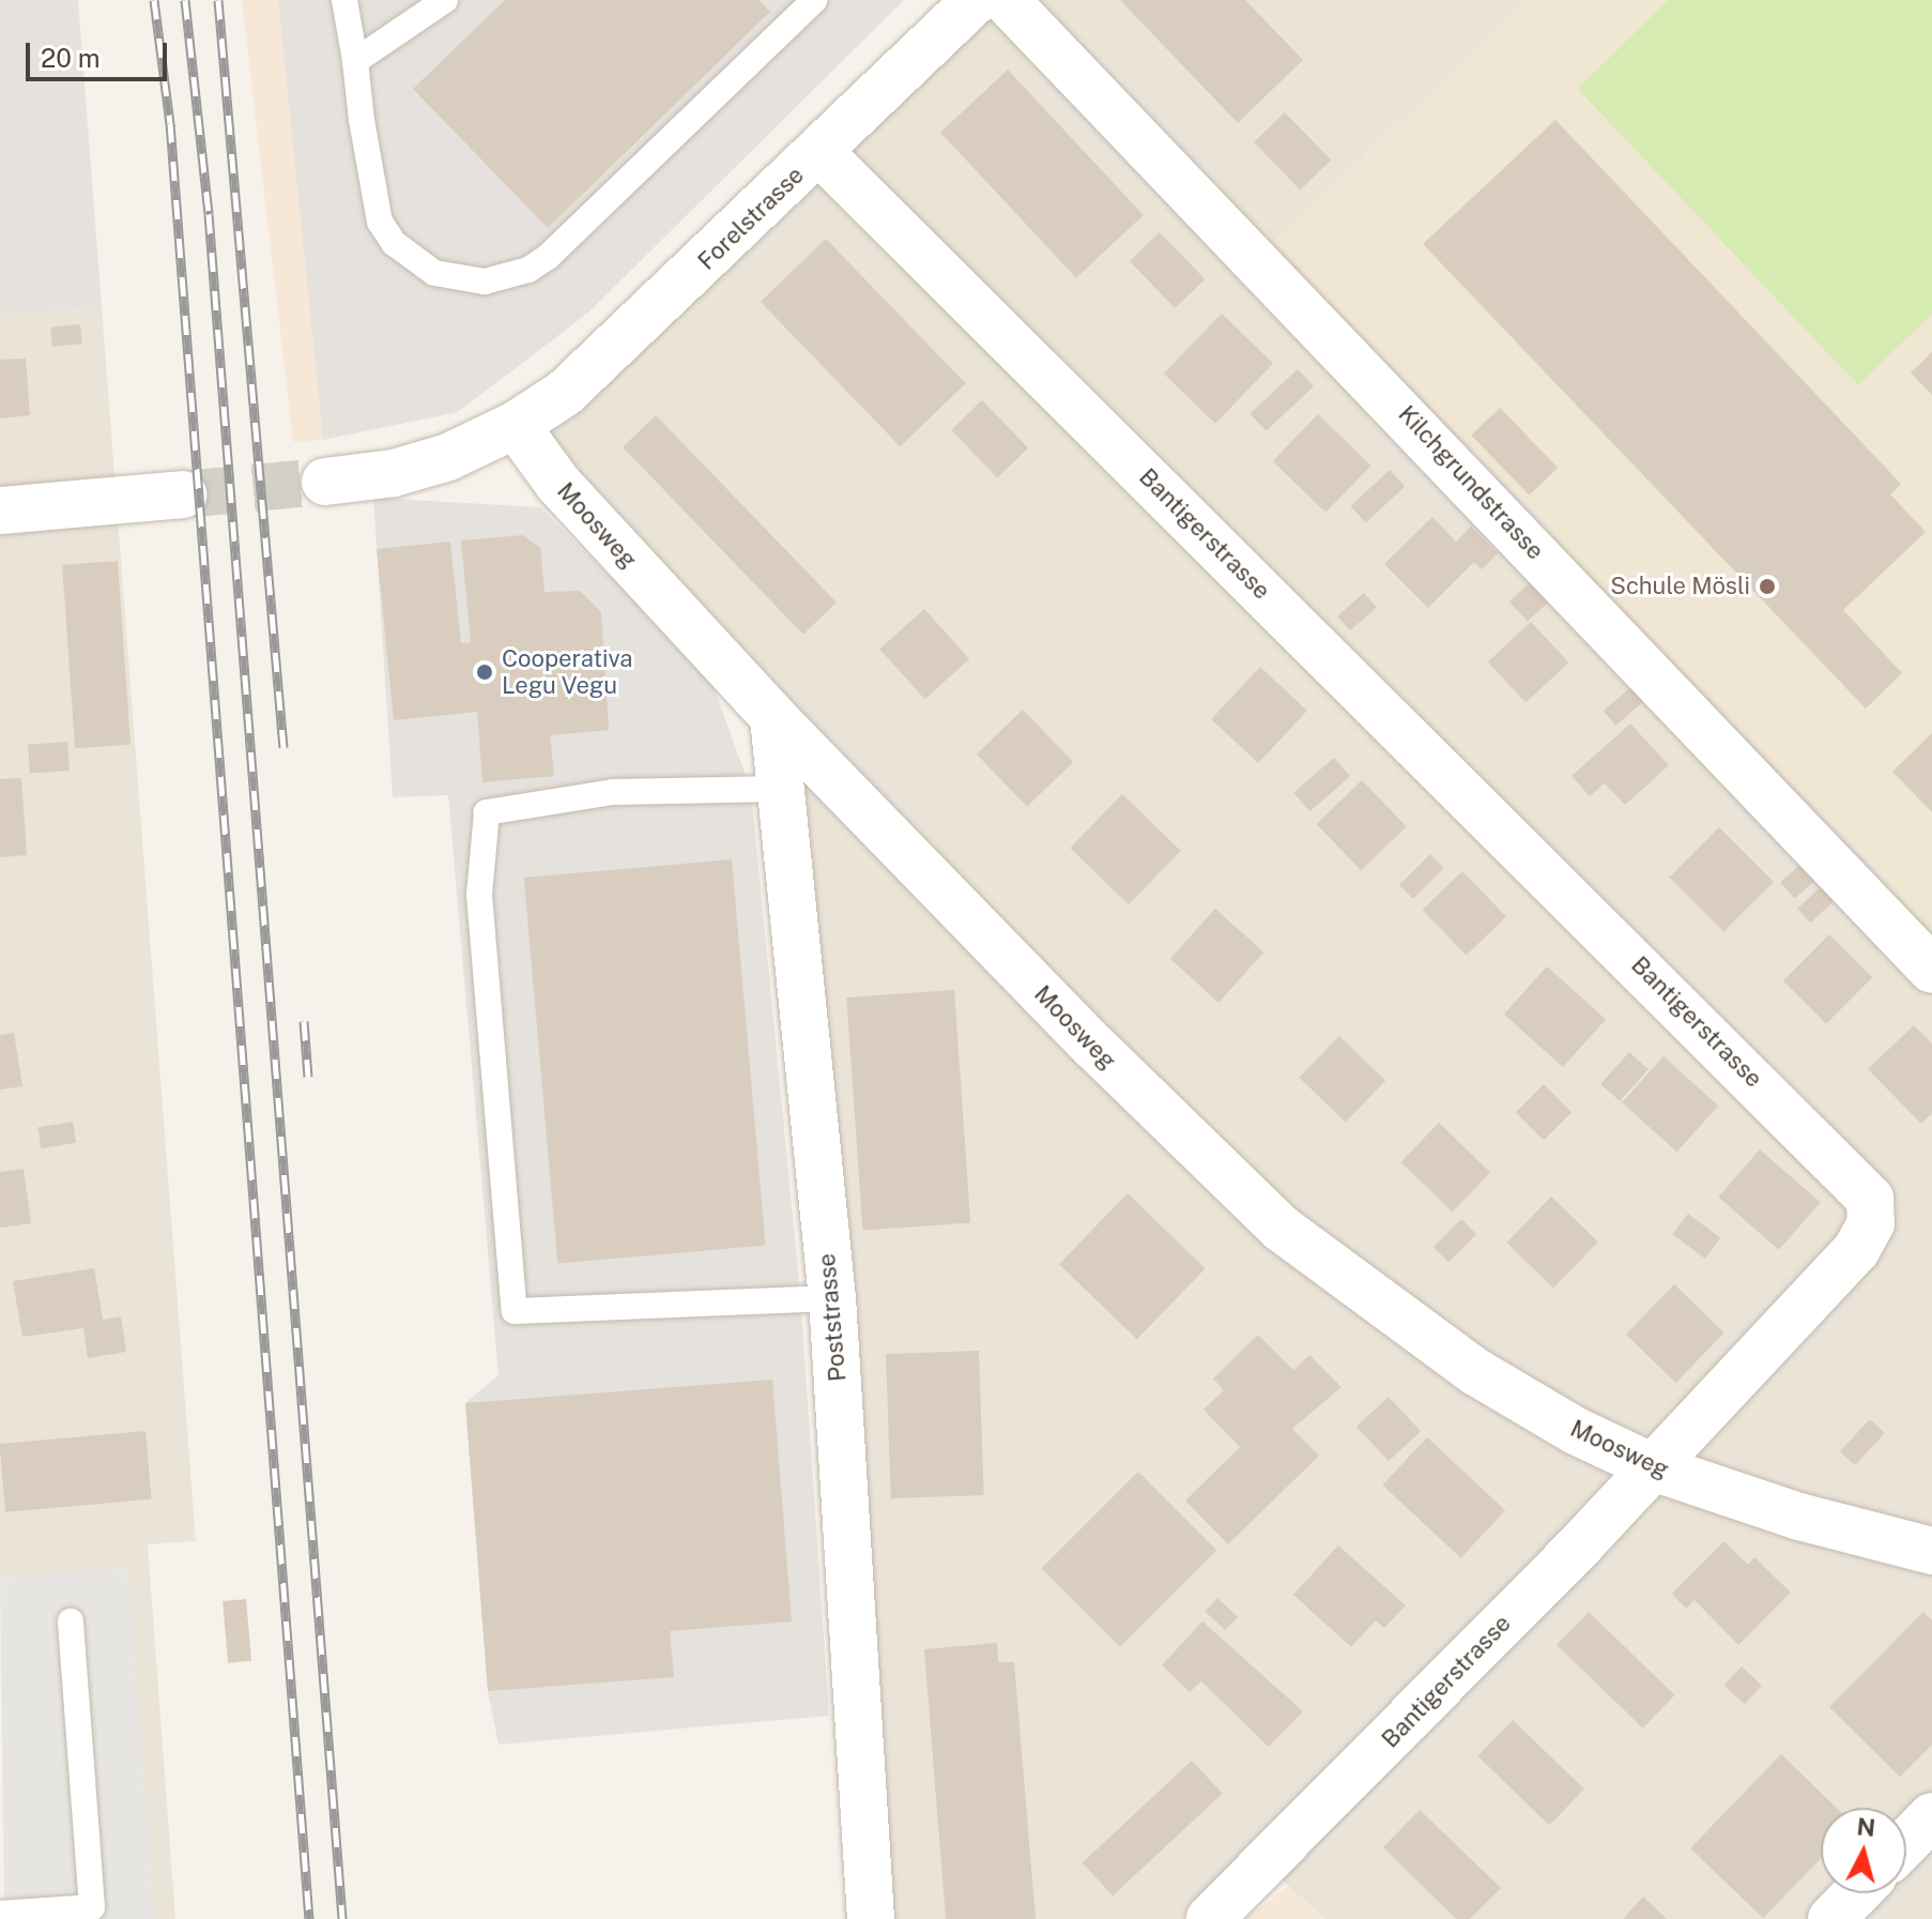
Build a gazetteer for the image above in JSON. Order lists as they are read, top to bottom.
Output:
{
  "streets": {
    "street": [
      "Forelstrasse",
      "Kilchgrundstrasse",
      "Moosweg",
      "Bantigerstrasse",
      "Poststrasse"
    ]
  },
  "crossings": [
    ["Forelstrasse", "Moosweg"],
    ["Forelstrasse", "Bantigerstrasse"],
    ["Moosweg", "Bantigerstrasse"],
    ["Moosweg", "Poststrasse"]
  ],
  "places": ["Schule Mösli", "Cooperativa Legu Vegu"],
  "scale_bar": "20 m",
  "north": "top"
}
